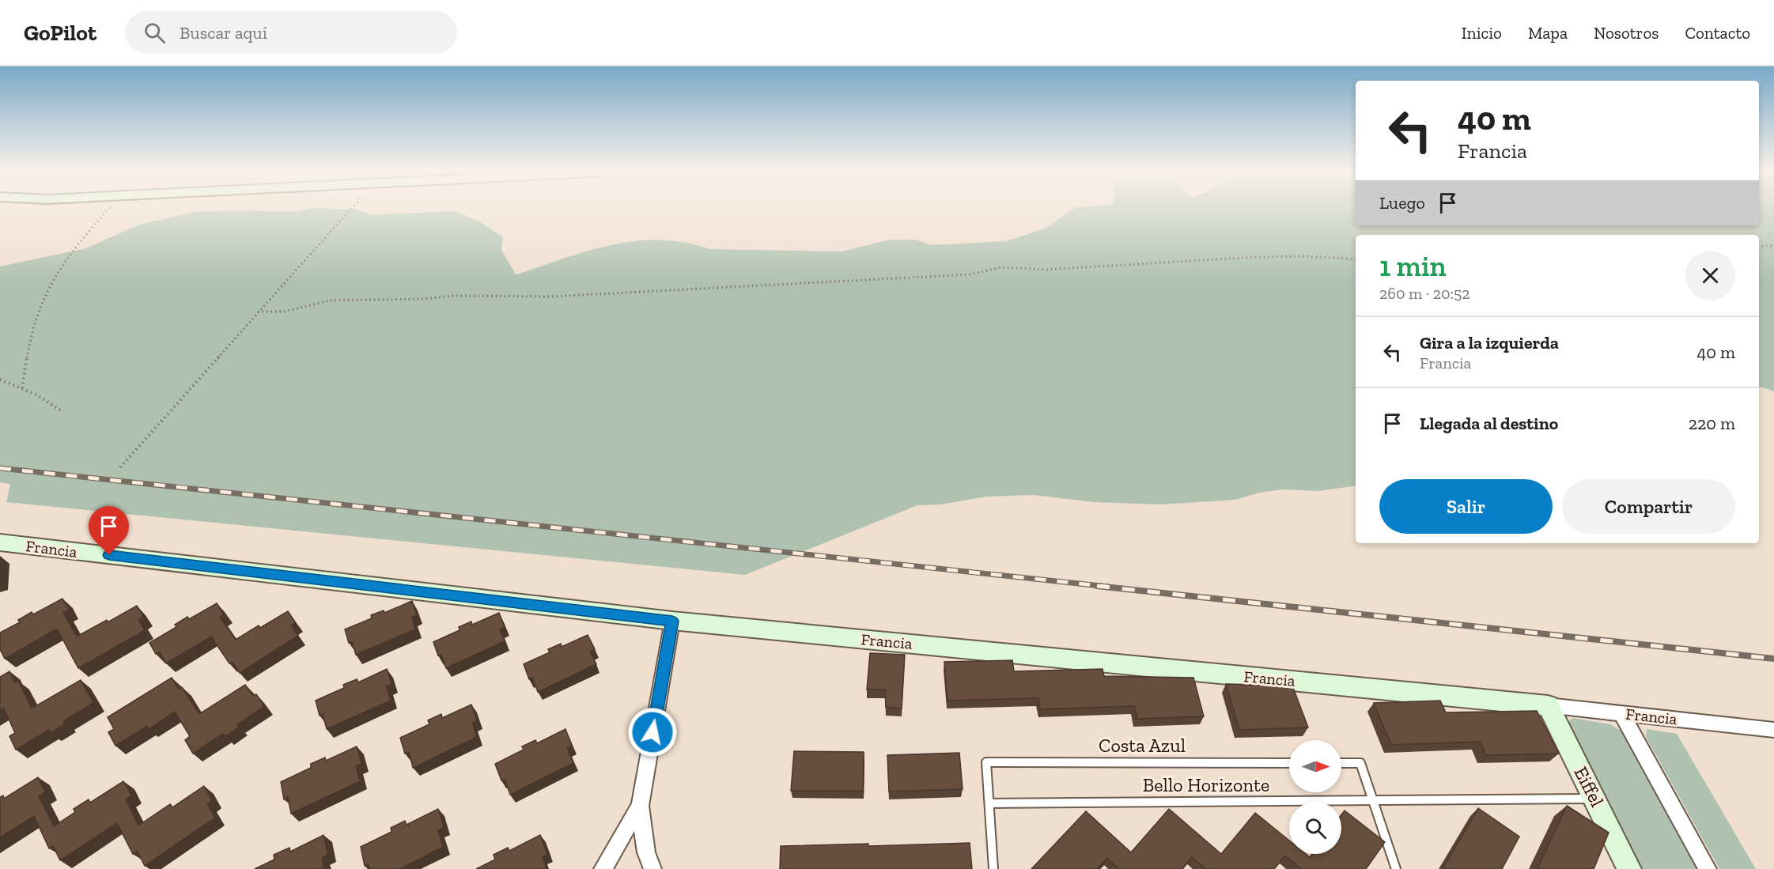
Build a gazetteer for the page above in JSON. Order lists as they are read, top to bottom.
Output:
{
  "streets": {
    "street": ["Francia", "Eiffel"],
    "lane": ["Costa Azul", "Bello Horizonte"]
  },
  "crossings": [
    ["Francia", "Eiffel"],
    ["Costa Azul", "Bello Horizonte"],
    ["Bello Horizonte", "Eiffel"]
  ],
  "north": "right",
  "page": {
    "header": "GoPilot",
    "search": "Buscar aquí",
    "nav": [
      "Inicio",
      "Mapa",
      "Nosotros",
      "Contacto"
    ],
    "turn": ["40 m", "Francia"],
    "then": "Luego",
    "heading": ["1 min", "260 m · 20:52"],
    "list": [
      {
        "name": "Gira a la izquierda",
        "note": "Francia",
        "value": "40 m"
      },
      {
        "name": "Llegada al destino",
        "value": "220 m"
      }
    ],
    "buttons": ["Salir", "Compartir"]
  }
}
